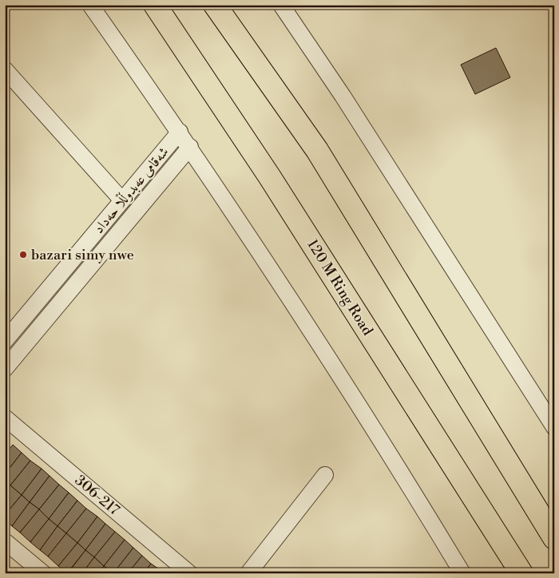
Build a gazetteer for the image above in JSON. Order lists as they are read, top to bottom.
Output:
{
  "streets": {
    "highway": ["120 M Ring Road"],
    "street": ["شەقامی عەبدوڵڵا حەداد", "306-217"]
  },
  "places": ["bazari simy nwe"]
}
